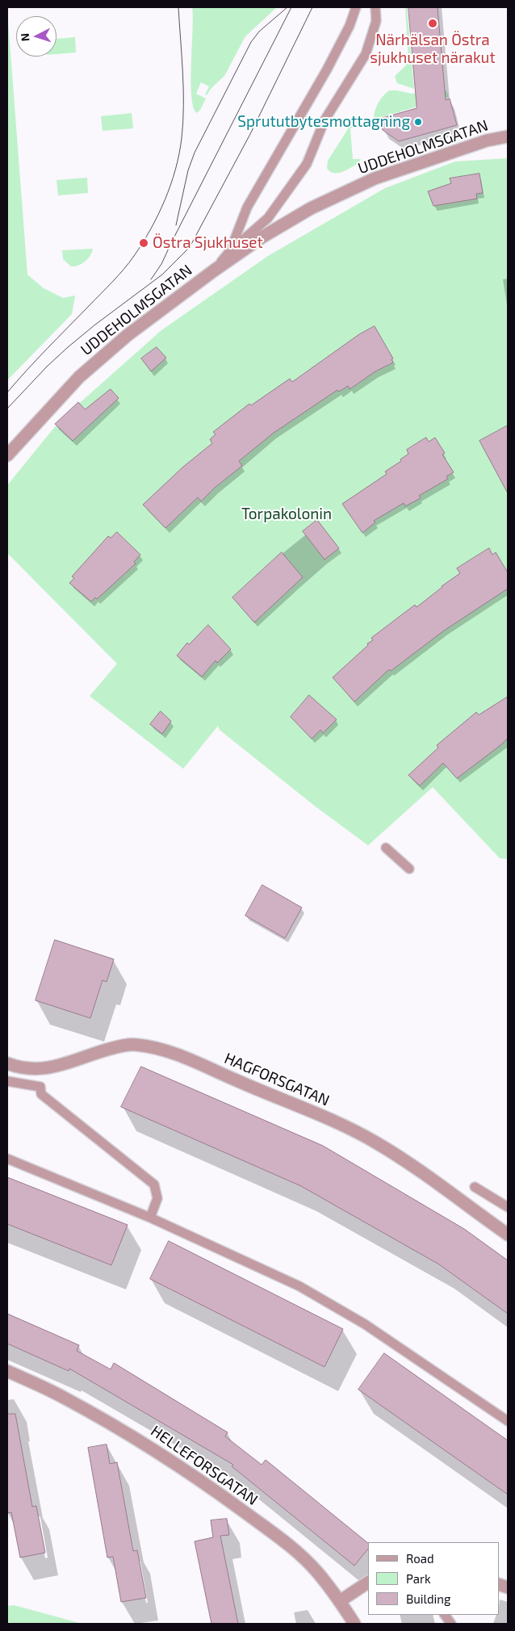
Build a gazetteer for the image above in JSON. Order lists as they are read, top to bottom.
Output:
{
  "streets": {
    "street": ["UDDEHOLMSGATAN", "HAGFORSGATAN", "HELLEFORSGATAN"]
  },
  "parks": ["Torpakolonin"],
  "places": ["Närhälsan Östra sjukhuset närakut", "Sprututbytesmottagning", "Östra Sjukhuset"],
  "legend": ["Road", "Park", "Building"],
  "north": "left"
}
